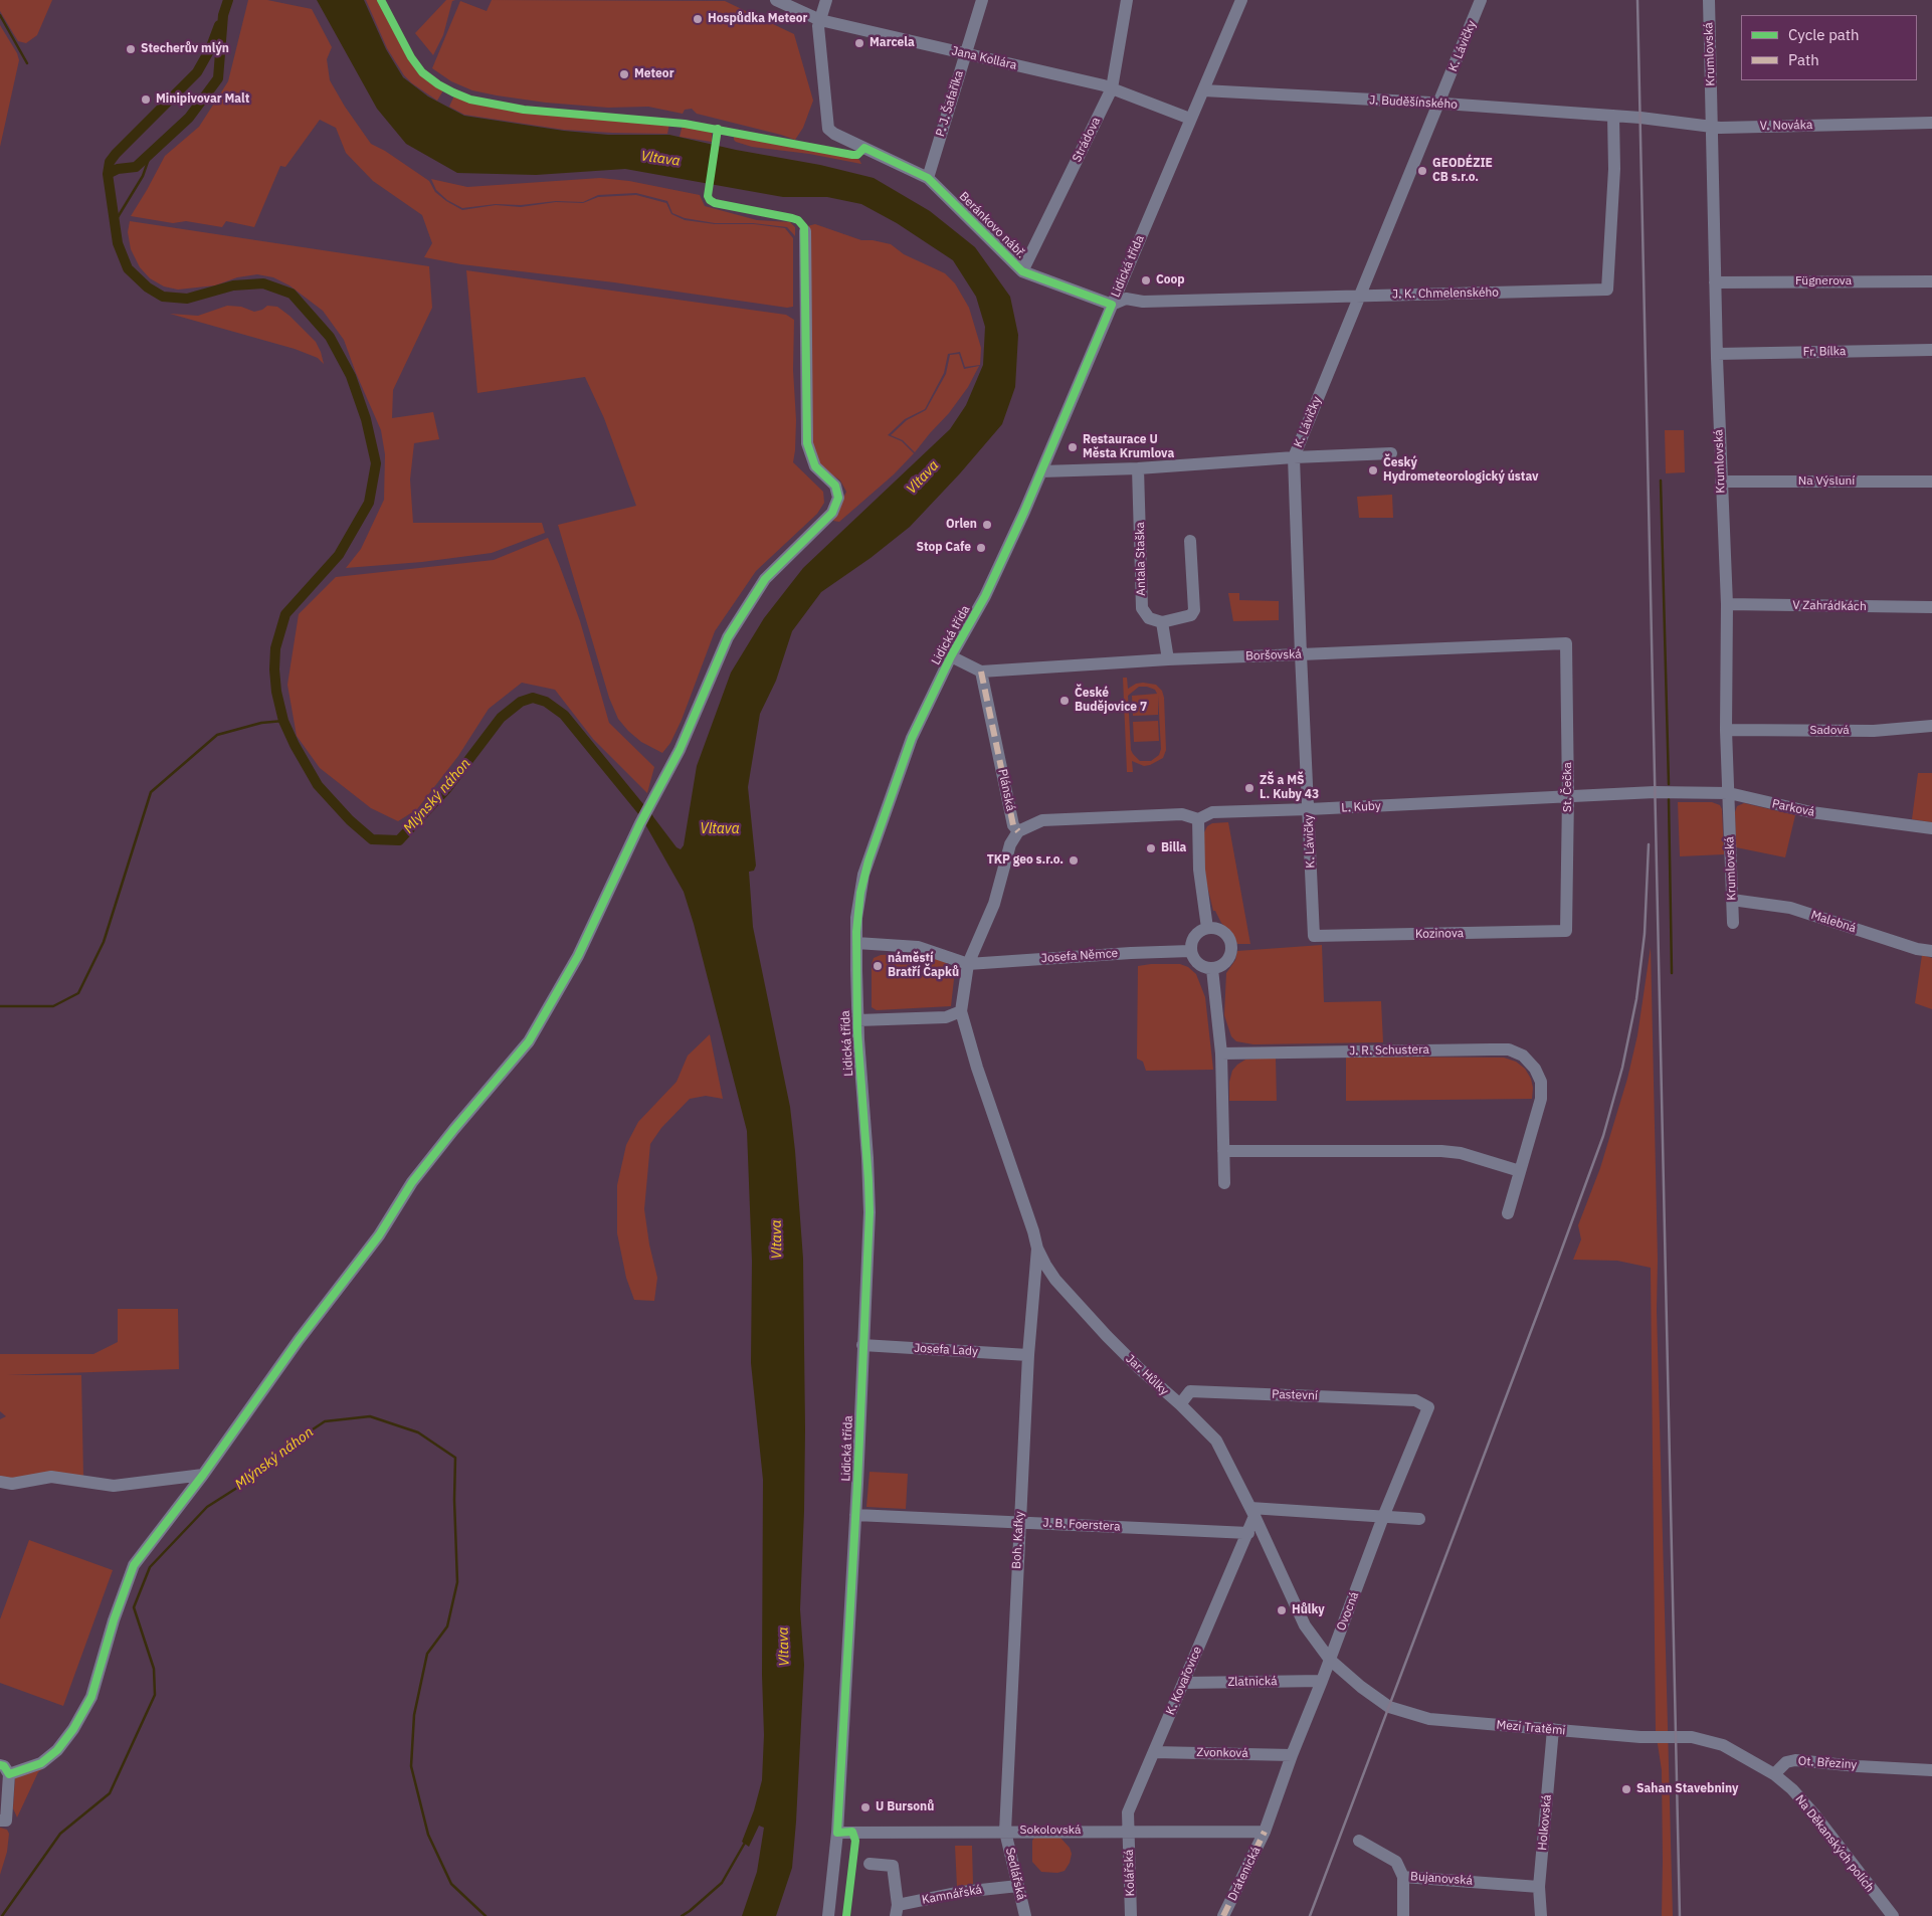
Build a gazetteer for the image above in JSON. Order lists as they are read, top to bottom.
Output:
{
  "streets": {
    "street": [
      "K. Lávičky",
      "Krumlovská",
      "Jana Kollára",
      "J. Buděšínského",
      "P. J. Šafaříka",
      "V. Nováka",
      "Strádova",
      "Beránkovo nábř.",
      "Lidická třída",
      "Fügnerova",
      "J. K. Chmelenského",
      "Fr. Bílka",
      "Na Výsluní",
      "Antala Staška",
      "V Zahrádkách",
      "Boršovská",
      "Sadová",
      "St. Čečka",
      "Plánská",
      "L. Kuby",
      "Parková",
      "Malebná",
      "Kozinova",
      "Josefa Němce",
      "J. R. Schustera",
      "Josefa Lady",
      "Jar. Hůlky",
      "Pastevní",
      "J. B. Foerstera",
      "Boh. Kafky",
      "Ovocná",
      "K. Kovařovice",
      "Zlatnická",
      "Mezi Tratěmi",
      "Zvonková",
      "Ot. Březiny",
      "Holkovská",
      "Sokolovská",
      "Na Děkanských polích",
      "Kolářská",
      "Sedlářská",
      "Drátenická",
      "Bujanovská",
      "Kamnářská"
    ]
  },
  "crossings": [
    ["K. Lávičky", "J. Buděšínského"],
    ["K. Lávičky", "J. K. Chmelenského"],
    ["K. Lávičky", "Boršovská"],
    ["K. Lávičky", "L. Kuby"],
    ["K. Lávičky", "Kozinova"],
    ["Krumlovská", "V. Nováka"],
    ["Krumlovská", "Fügnerova"],
    ["Krumlovská", "Fr. Bílka"],
    ["Krumlovská", "Na Výsluní"],
    ["Krumlovská", "V Zahrádkách"],
    ["Krumlovská", "Sadová"],
    ["Krumlovská", "Parková"],
    ["Krumlovská", "Malebná"],
    ["Jana Kollára", "P. J. Šafaříka"],
    ["Jana Kollára", "Strádova"],
    ["Jana Kollára", "Beránkovo nábř."],
    ["Jana Kollára", "Lidická třída"],
    ["J. Buděšínského", "V. Nováka"],
    ["J. Buděšínského", "Lidická třída"],
    ["J. Buděšínského", "J. K. Chmelenského"],
    ["P. J. Šafaříka", "Beránkovo nábř."],
    ["Strádova", "Beránkovo nábř."],
    ["Beránkovo nábř.", "Lidická třída"],
    ["Beránkovo nábř.", "J. K. Chmelenského"],
    ["Lidická třída", "J. K. Chmelenského"],
    ["Lidická třída", "Josefa Lady"],
    ["Lidická třída", "J. B. Foerstera"],
    ["Lidická třída", "Sokolovská"],
    ["Boršovská", "St. Čečka"],
    ["Boršovská", "Plánská"],
    ["St. Čečka", "L. Kuby"],
    ["St. Čečka", "Kozinova"],
    ["Plánská", "L. Kuby"],
    ["L. Kuby", "Parková"],
    ["Josefa Lady", "Boh. Kafky"],
    ["Jar. Hůlky", "Pastevní"],
    ["Jar. Hůlky", "Boh. Kafky"],
    ["Jar. Hůlky", "Ovocná"],
    ["Jar. Hůlky", "K. Kovařovice"],
    ["Jar. Hůlky", "Mezi Tratěmi"],
    ["Pastevní", "Ovocná"],
    ["J. B. Foerstera", "Boh. Kafky"],
    ["J. B. Foerstera", "K. Kovařovice"],
    ["Boh. Kafky", "Sokolovská"],
    ["Boh. Kafky", "Sedlářská"],
    ["Ovocná", "Zlatnická"],
    ["Ovocná", "Zvonková"],
    ["Ovocná", "Sokolovská"],
    ["Ovocná", "Drátenická"],
    ["K. Kovařovice", "Zlatnická"],
    ["K. Kovařovice", "Zvonková"],
    ["K. Kovařovice", "Sokolovská"],
    ["K. Kovařovice", "Kolářská"],
    ["Mezi Tratěmi", "Ot. Březiny"],
    ["Mezi Tratěmi", "Holkovská"],
    ["Mezi Tratěmi", "Na Děkanských polích"],
    ["Ot. Březiny", "Na Děkanských polích"],
    ["Holkovská", "Bujanovská"],
    ["Sokolovská", "Kolářská"],
    ["Sokolovská", "Sedlářská"],
    ["Sokolovská", "Drátenická"],
    ["Sedlářská", "Kamnářská"]
  ],
  "water": ["Vltava", "Mlýnský náhon"],
  "places": [
    "Hospůdka Meteor",
    "Marcela",
    "Stecherův mlýn",
    "Meteor",
    "Minipivovar Malt",
    "GEODÉZIE CB s.r.o.",
    "Coop",
    "Restaurace U Města Krumlova",
    "Český Hydrometeorologický ústav",
    "Orlen",
    "Stop Cafe",
    "České Budějovice 7",
    "ZŠ a MŠ L. Kuby 43",
    "Billa",
    "TKP geo s.r.o.",
    "náměstí Bratří Čapků",
    "Hůlky",
    "Sahan Stavebniny",
    "U Bursonů"
  ],
  "legend": ["Cycle path", "Path"]
}
